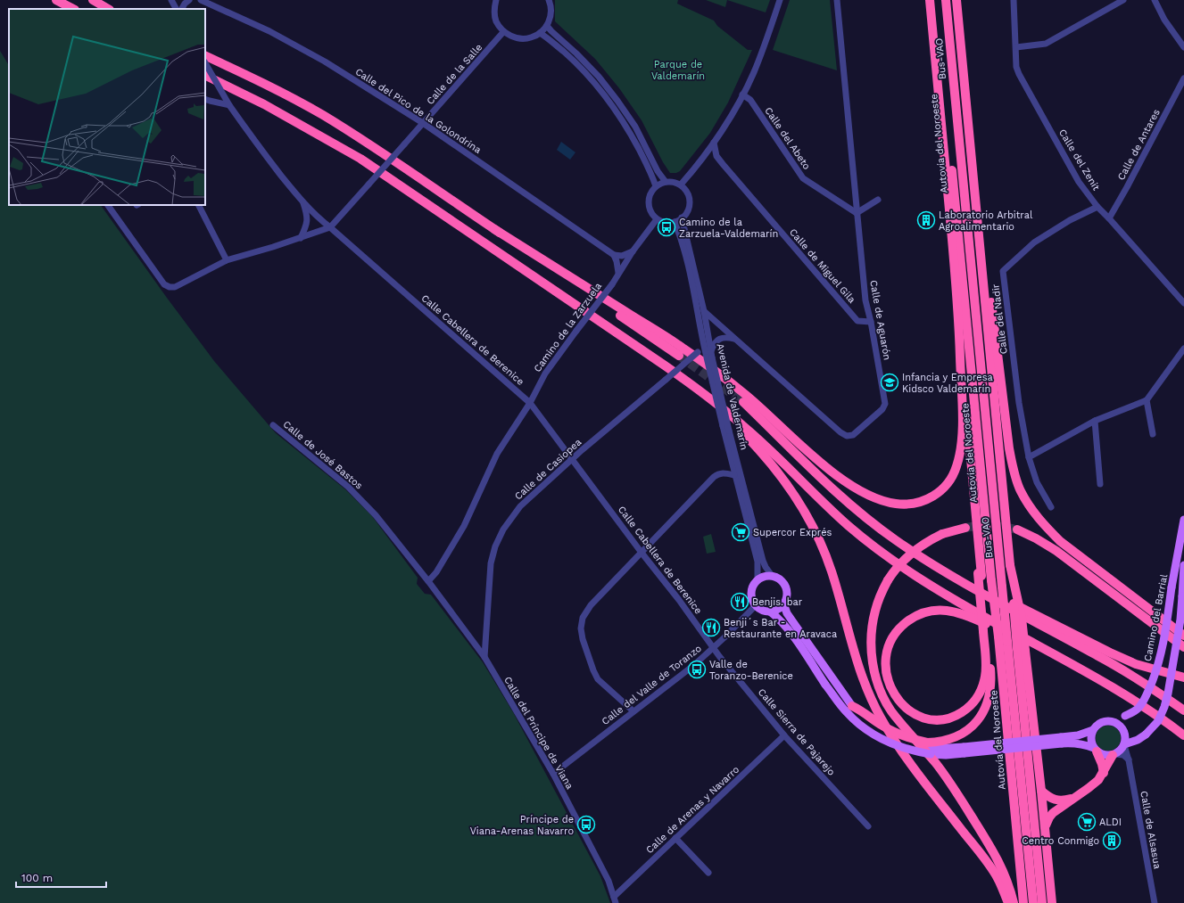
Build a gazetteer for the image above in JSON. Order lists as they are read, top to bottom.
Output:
{
  "streets": {
    "highway": ["Bus-VAO", "Autovía del Noroeste"],
    "main road": ["Camino del Barrial"],
    "street": [
      "Calle de la Salle",
      "Calle del Pico de la Golondrina",
      "Calle del Abeto",
      "Calle de Antares",
      "Calle del Zenit",
      "Calle de Miguel Gila",
      "Calle del Nadir",
      "Calle de Aguarón",
      "Camino de la Zarzuela",
      "Calle Cabellera de Berenice",
      "Avenida de Valdemarín",
      "Calle de José Bastos",
      "Calle de Casiopea",
      "Calle del Valle de Toranzo",
      "Calle Sierra de Pajarejo",
      "Calle del Príncipe de Viana",
      "Calle de Arenas y Navarro",
      "Calle de Alsasua"
    ]
  },
  "crossings": [
    ["Calle de la Salle", "Calle del Pico de la Golondrina"],
    ["Calle de la Salle", "Calle Cabellera de Berenice"],
    ["Calle del Abeto", "Calle de Aguarón"],
    ["Calle de Antares", "Calle del Zenit"],
    ["Calle del Zenit", "Calle del Nadir"],
    ["Calle de Miguel Gila", "Calle de Aguarón"],
    ["Calle de Aguarón", "Avenida de Valdemarín"],
    ["Camino de la Zarzuela", "Calle Cabellera de Berenice"],
    ["Camino de la Zarzuela", "Avenida de Valdemarín"],
    ["Camino de la Zarzuela", "Calle de José Bastos"],
    ["Camino de la Zarzuela", "Calle del Príncipe de Viana"],
    ["Calle Cabellera de Berenice", "Calle de Casiopea"],
    ["Calle Cabellera de Berenice", "Calle del Valle de Toranzo"],
    ["Calle Cabellera de Berenice", "Calle Sierra de Pajarejo"],
    ["Avenida de Valdemarín", "Calle de Casiopea"],
    ["Avenida de Valdemarín", "Calle del Valle de Toranzo"],
    ["Calle de José Bastos", "Calle del Príncipe de Viana"],
    ["Calle de Casiopea", "Calle del Príncipe de Viana"],
    ["Camino del Barrial", "Calle de Alsasua"],
    ["Calle del Valle de Toranzo", "Calle Sierra de Pajarejo"],
    ["Calle del Valle de Toranzo", "Calle del Príncipe de Viana"],
    ["Calle Sierra de Pajarejo", "Calle de Arenas y Navarro"],
    ["Calle del Príncipe de Viana", "Calle de Arenas y Navarro"]
  ],
  "parks": ["Parque de Valdemarín"],
  "places": {
    "building": ["Laboratorio Arbitral Agroalimentario", "Centro Conmigo"],
    "bus stop": ["Camino de la Zarzuela-Valdemarín", "Valle de Toranzo-Berenice", "Príncipe de Viana-Arenas Navarro"],
    "school or university": ["Infancia y Empresa Kidsco Valdemarín"],
    "supermarket": ["Supercor Exprés", "ALDI"],
    "restaurant": ["Benjis. bar", "Benji´s Bar - Restaurante en Aravaca"]
  },
  "scale_bar": "100 m"
}
